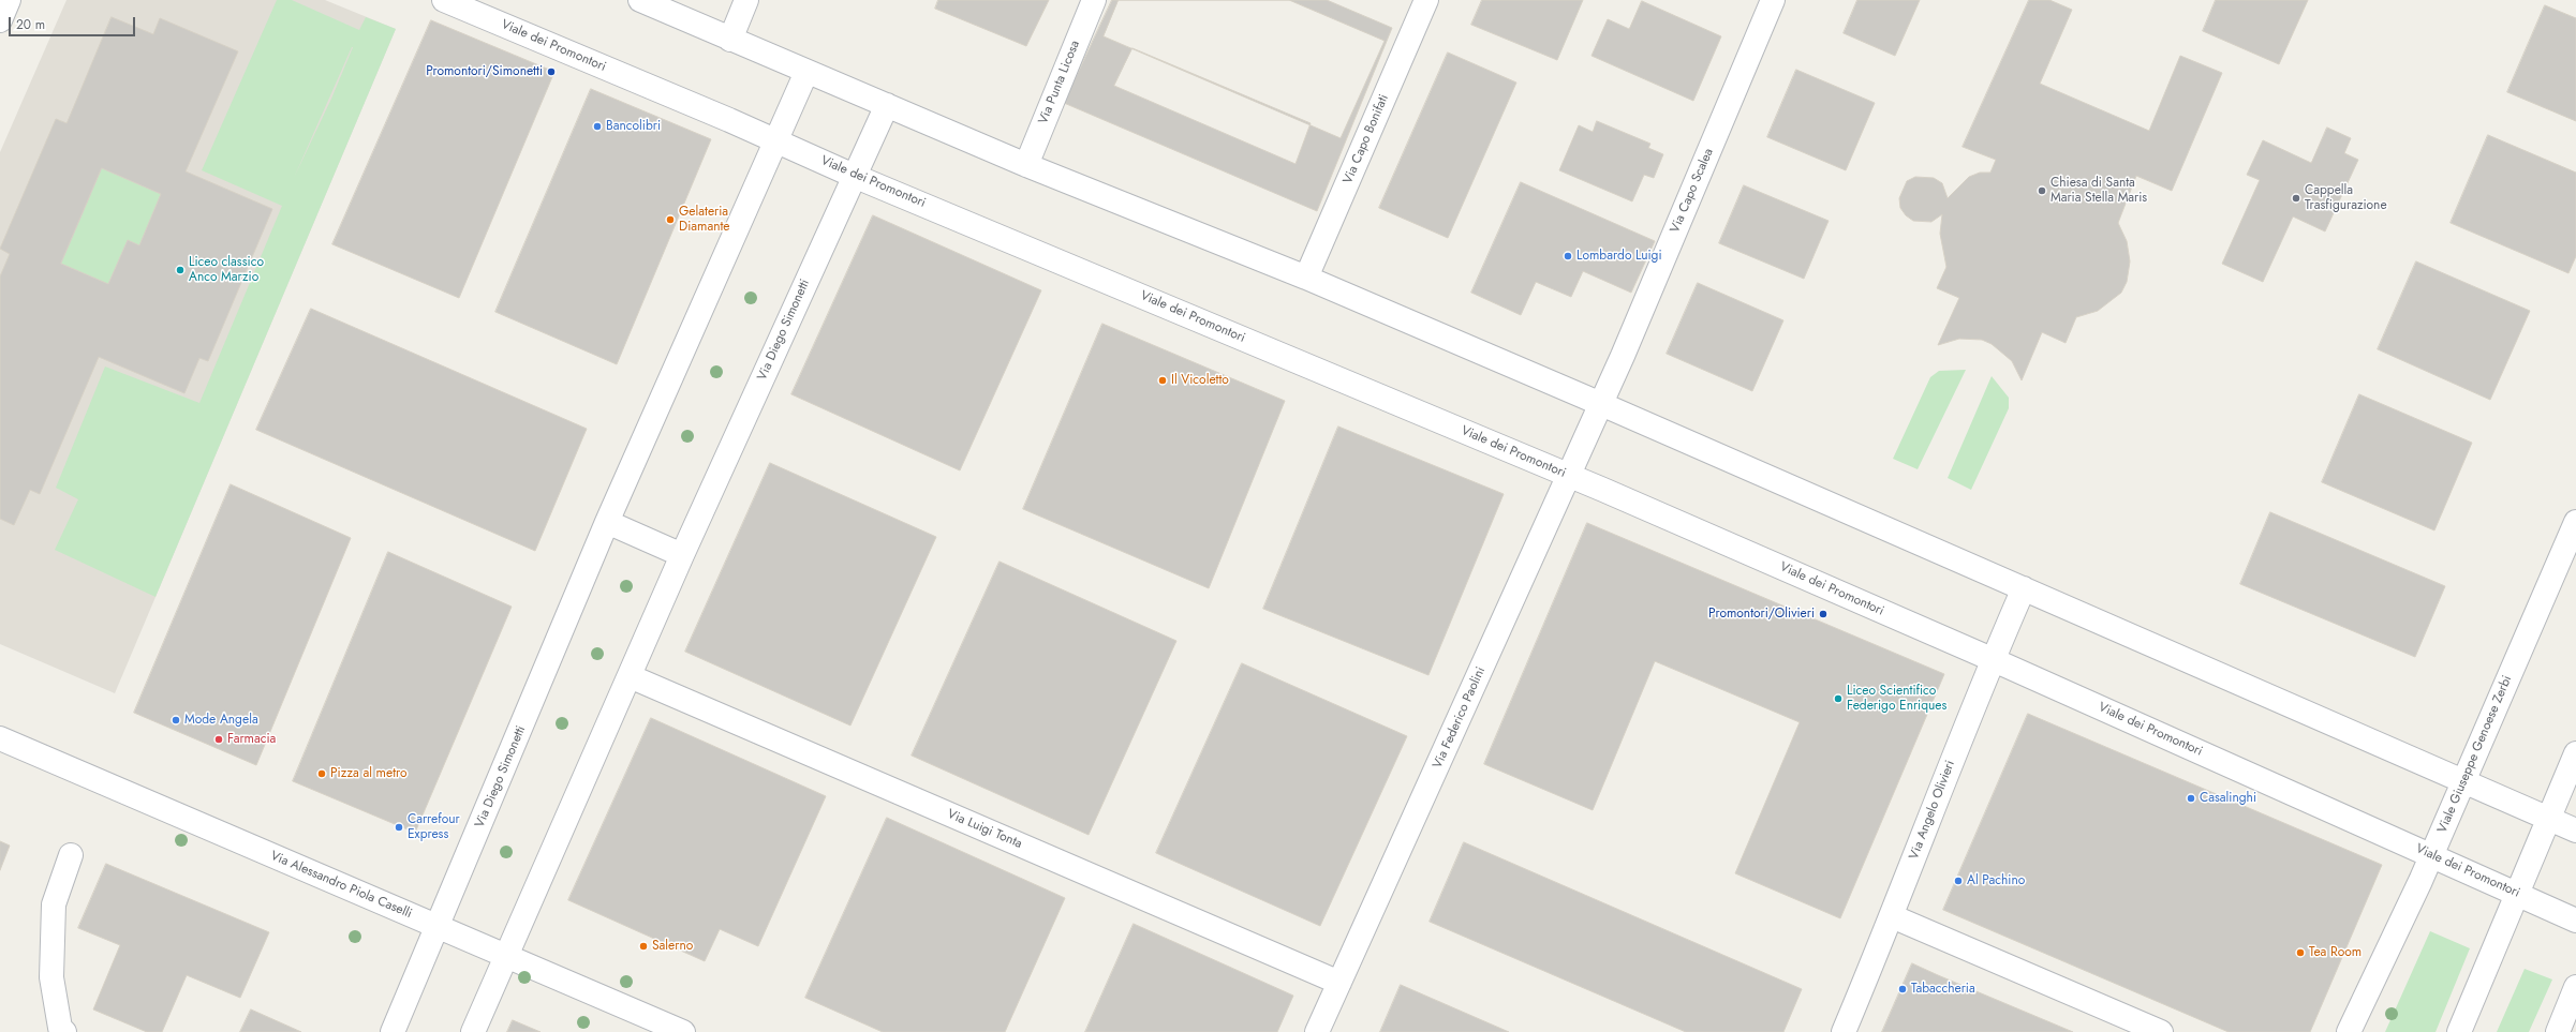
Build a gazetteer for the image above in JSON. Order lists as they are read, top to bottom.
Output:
{
  "streets": {
    "street": [
      "Viale dei Promontori",
      "Via Punta Licosa",
      "Via Capo Bonifati",
      "Via Capo Scalea",
      "Via Diego Simonetti",
      "Via Federico Paolini",
      "Viale Giuseppe Genoese Zerbi",
      "Via Angelo Olivieri",
      "Via Luigi Tonta",
      "Via Alessandro Piola Caselli"
    ]
  },
  "crossings": [
    ["Viale dei Promontori", "Via Diego Simonetti"],
    ["Viale dei Promontori", "Via Federico Paolini"],
    ["Viale dei Promontori", "Viale Giuseppe Genoese Zerbi"],
    ["Viale dei Promontori", "Via Angelo Olivieri"],
    ["Via Capo Scalea", "Via Federico Paolini"],
    ["Via Diego Simonetti", "Via Luigi Tonta"],
    ["Via Diego Simonetti", "Via Alessandro Piola Caselli"],
    ["Via Federico Paolini", "Via Luigi Tonta"]
  ],
  "places": [
    "Promontori/Simonetti",
    "Bancolibri",
    "Chiesa di Santa Maria Stella Maris",
    "Cappella Trasfigurazione",
    "Gelateria Diamante",
    "Lombardo Luigi",
    "Liceo classico Anco Marzio",
    "Il Vicoletto",
    "Promontori/Olivieri",
    "Liceo Scientifico Federigo Enriques",
    "Mode Angela",
    "Farmacia",
    "Pizza al metro",
    "Casalinghi",
    "Carrefour Express",
    "Al Pachino",
    "Salerno",
    "Tea Room",
    "Tabaccheria"
  ],
  "scale_bar": "20 m"
}
